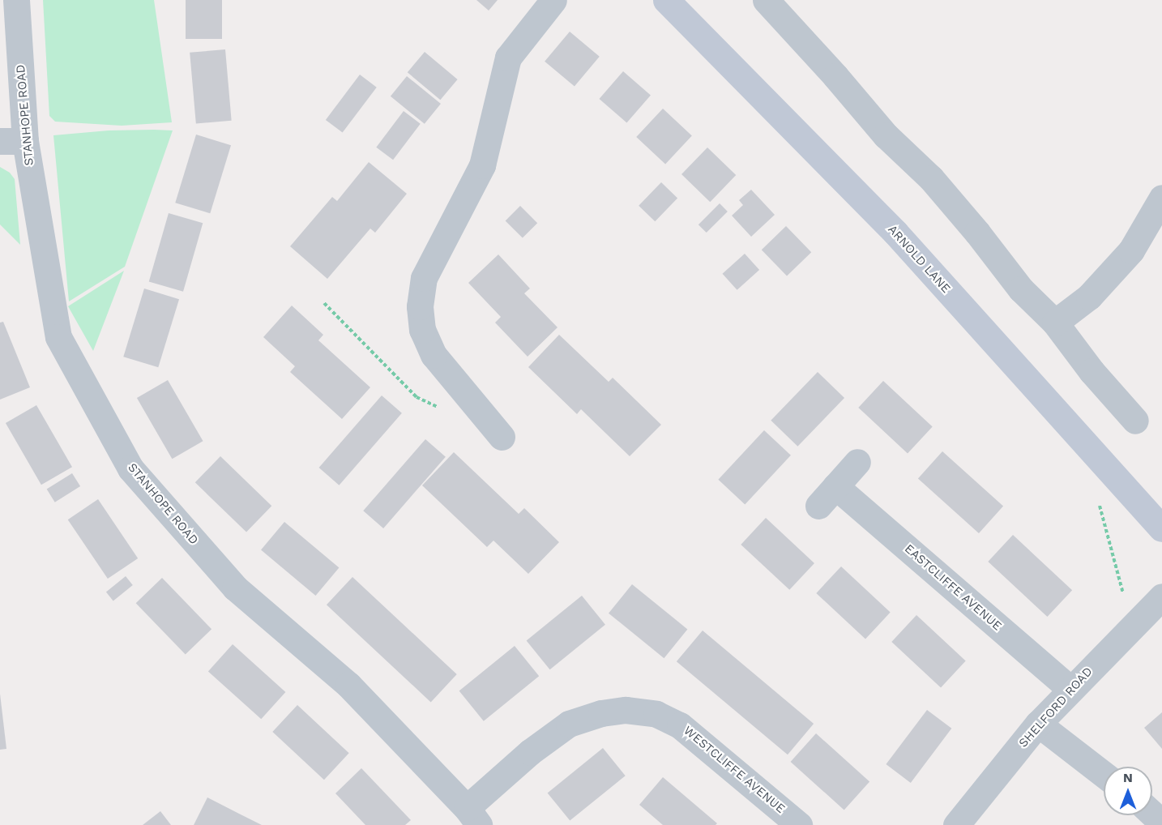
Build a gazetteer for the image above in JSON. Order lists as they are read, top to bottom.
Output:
{
  "streets": {
    "street": [
      "STANHOPE ROAD",
      "ARNOLD LANE",
      "EASTCLIFFE AVENUE",
      "SHELFORD ROAD",
      "WESTCLIFFE AVENUE"
    ]
  },
  "crossings": [
    ["STANHOPE ROAD", "WESTCLIFFE AVENUE"],
    ["EASTCLIFFE AVENUE", "SHELFORD ROAD"]
  ],
  "north": "top"
}
